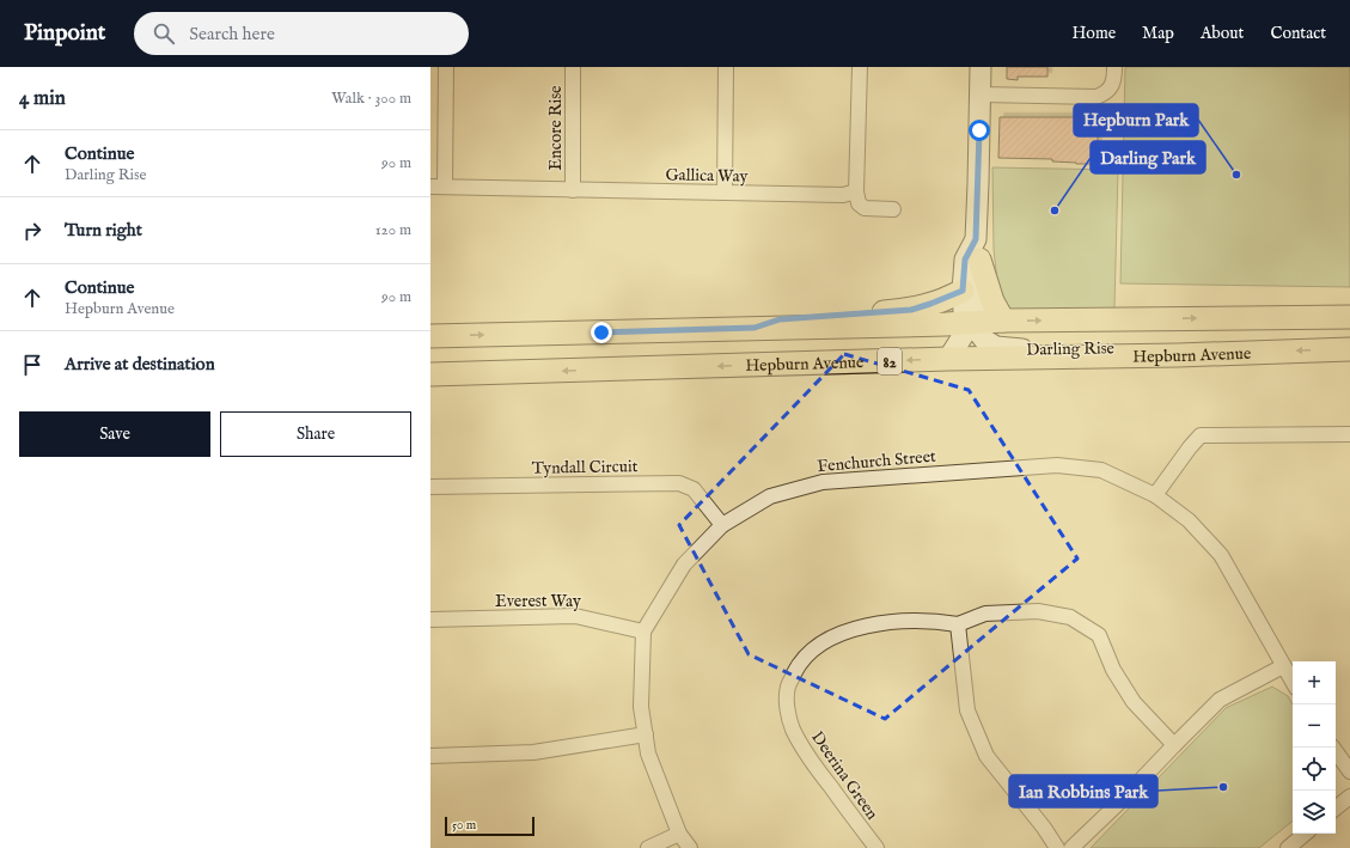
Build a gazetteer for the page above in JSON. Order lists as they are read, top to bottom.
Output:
{
  "streets": {
    "main road": ["Hepburn Avenue", "82"],
    "street": [
      "Encore Rise",
      "Gallica Way",
      "Darling Rise",
      "Fenchurch Street",
      "Tyndall Circuit",
      "Everest Way",
      "Deerina Green"
    ]
  },
  "crossings": [
    ["Encore Rise", "Gallica Way"],
    ["Darling Rise", "Hepburn Avenue"],
    ["Fenchurch Street", "Tyndall Circuit"],
    ["Fenchurch Street", "Everest Way"]
  ],
  "places": ["Hepburn Park", "Darling Park", "Ian Robbins Park"],
  "scale_bar": "50 m",
  "page": {
    "header": "Pinpoint",
    "search": "Search here",
    "nav": [
      "Home",
      "Map",
      "About",
      "Contact"
    ],
    "heading": ["4 min", "Walk · 300 m"],
    "list": [
      ["Continue", "Darling Rise", "90 m"],
      ["Turn right", "120 m"],
      ["Continue", "Hepburn Avenue", "90 m"],
      "Arrive at destination"
    ],
    "buttons": ["Save", "Share"],
    "map_buttons": ["+", "−"],
    "scale": "50 m"
  }
}
